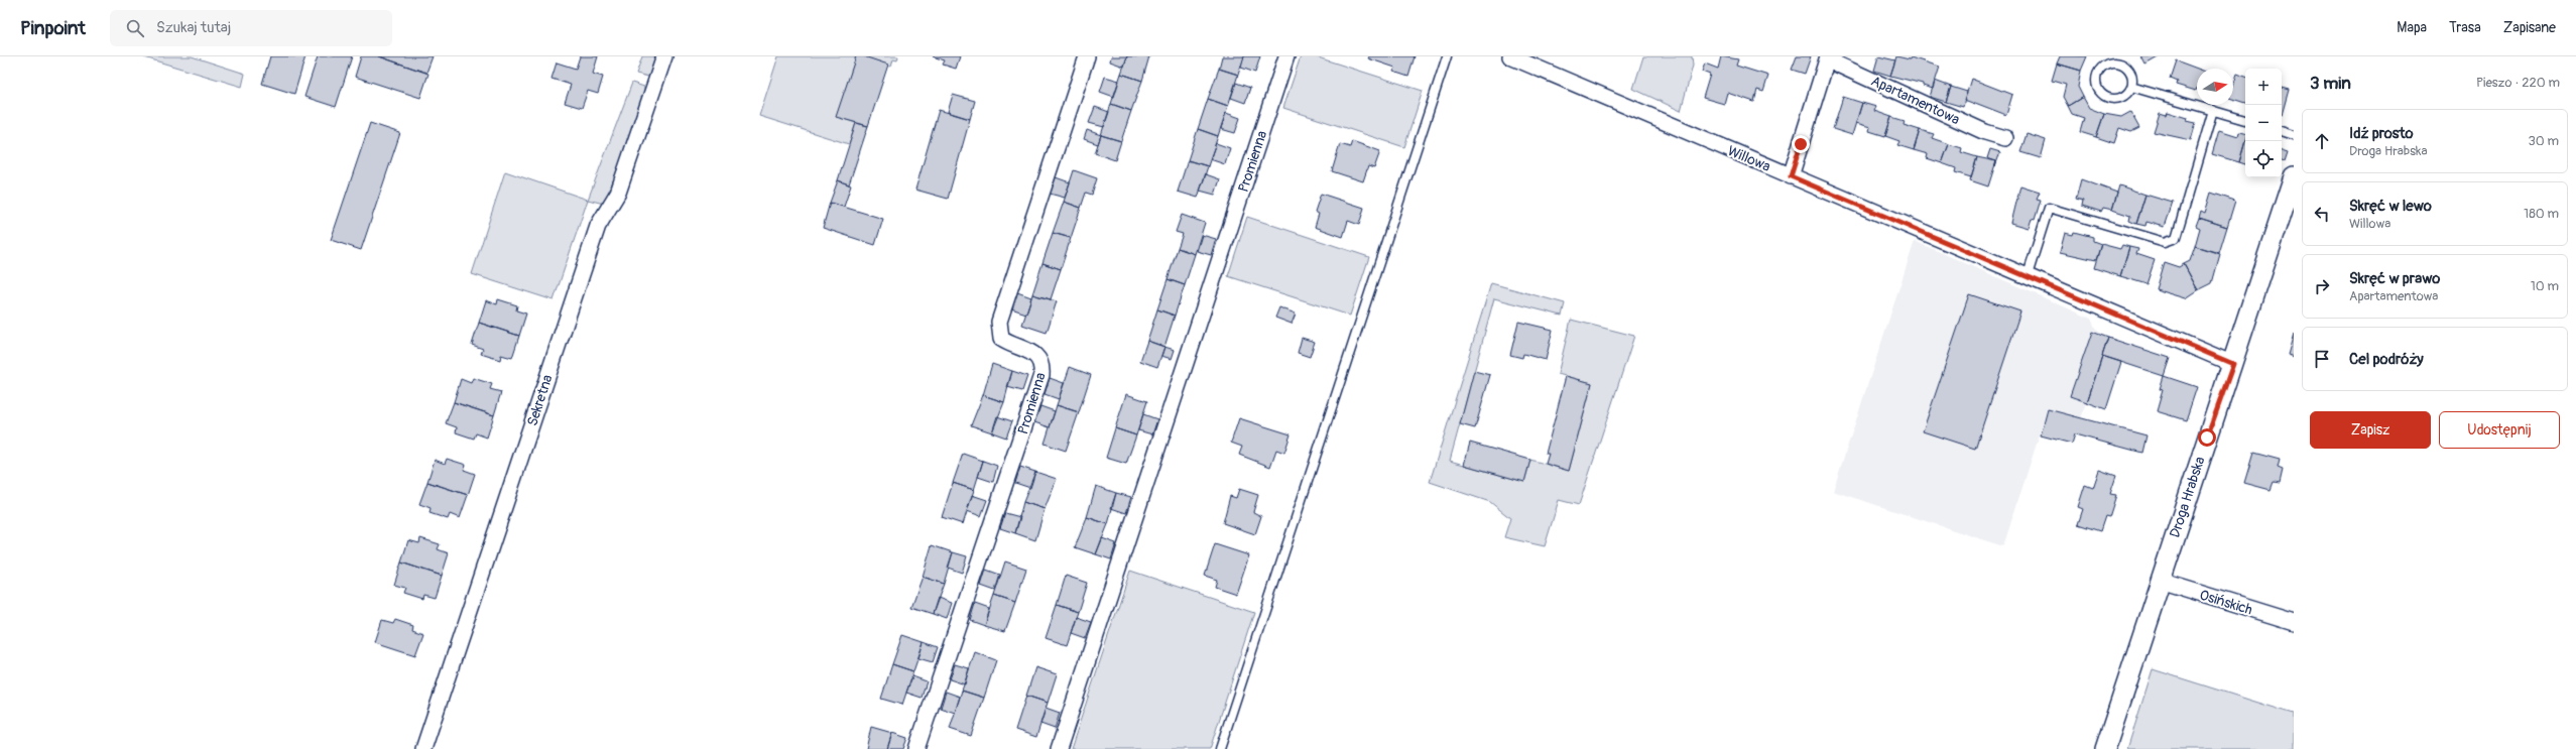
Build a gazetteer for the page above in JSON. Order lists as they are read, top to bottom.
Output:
{
  "streets": {
    "street": [
      "Apartamentowa",
      "Willowa",
      "Promienna",
      "Sekretna",
      "Droga Hrabska",
      "Osińskich"
    ]
  },
  "crossings": [
    ["Apartamentowa", "Willowa"],
    ["Willowa", "Droga Hrabska"],
    ["Droga Hrabska", "Osińskich"]
  ],
  "north": "right",
  "page": {
    "header": "Pinpoint",
    "search": "Szukaj tutaj",
    "nav": ["Mapa", "Trasa", "Zapisane"],
    "heading": ["3 min", "Pieszo · 220 m"],
    "map_buttons": ["+", "−"],
    "list": [
      ["Idź prosto", "Droga Hrabska", "30 m"],
      ["Skręć w lewo", "Willowa", "180 m"],
      ["Skręć w prawo", "Apartamentowa", "10 m"],
      "Cel podróży"
    ],
    "buttons": ["Zapisz", "Udostępnij"]
  }
}
